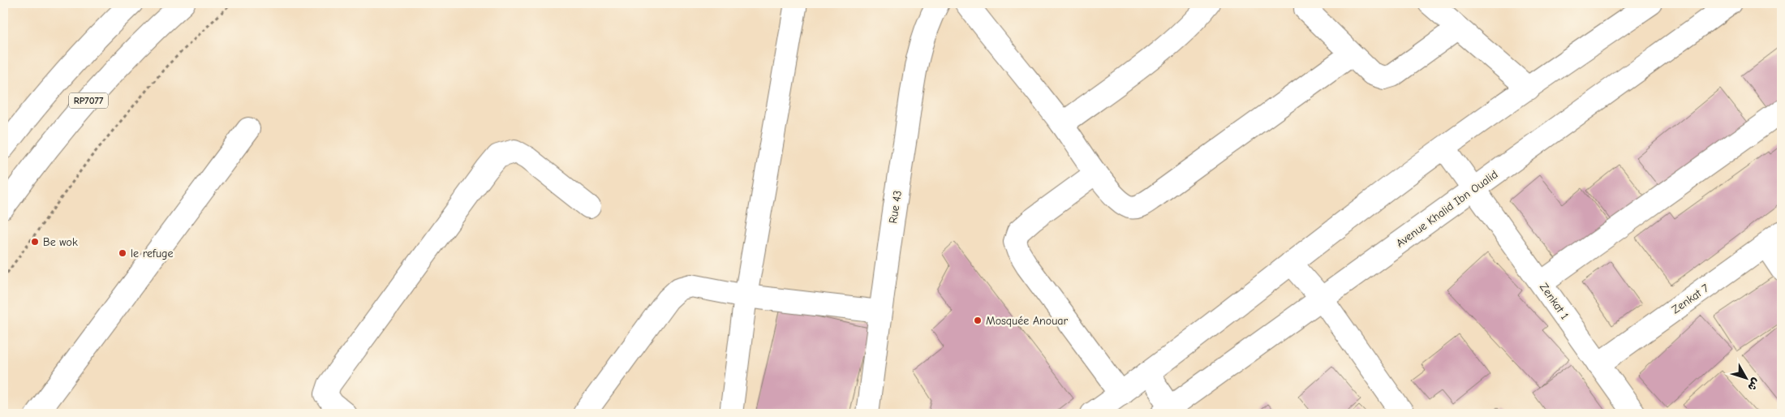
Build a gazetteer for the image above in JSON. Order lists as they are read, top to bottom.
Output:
{
  "streets": {
    "street": [
      "RP7077",
      "Rue 43",
      "Avenue Khalid Ibn Oualid",
      "Zenkat 7",
      "Zenkat 1"
    ]
  },
  "crossings": [
    ["Avenue Khalid Ibn Oualid", "Zenkat 1"],
    ["Zenkat 7", "Zenkat 1"]
  ],
  "places": ["Be wok", "le refuge", "Mosquée Anouar"],
  "north": "bottom right"
}
